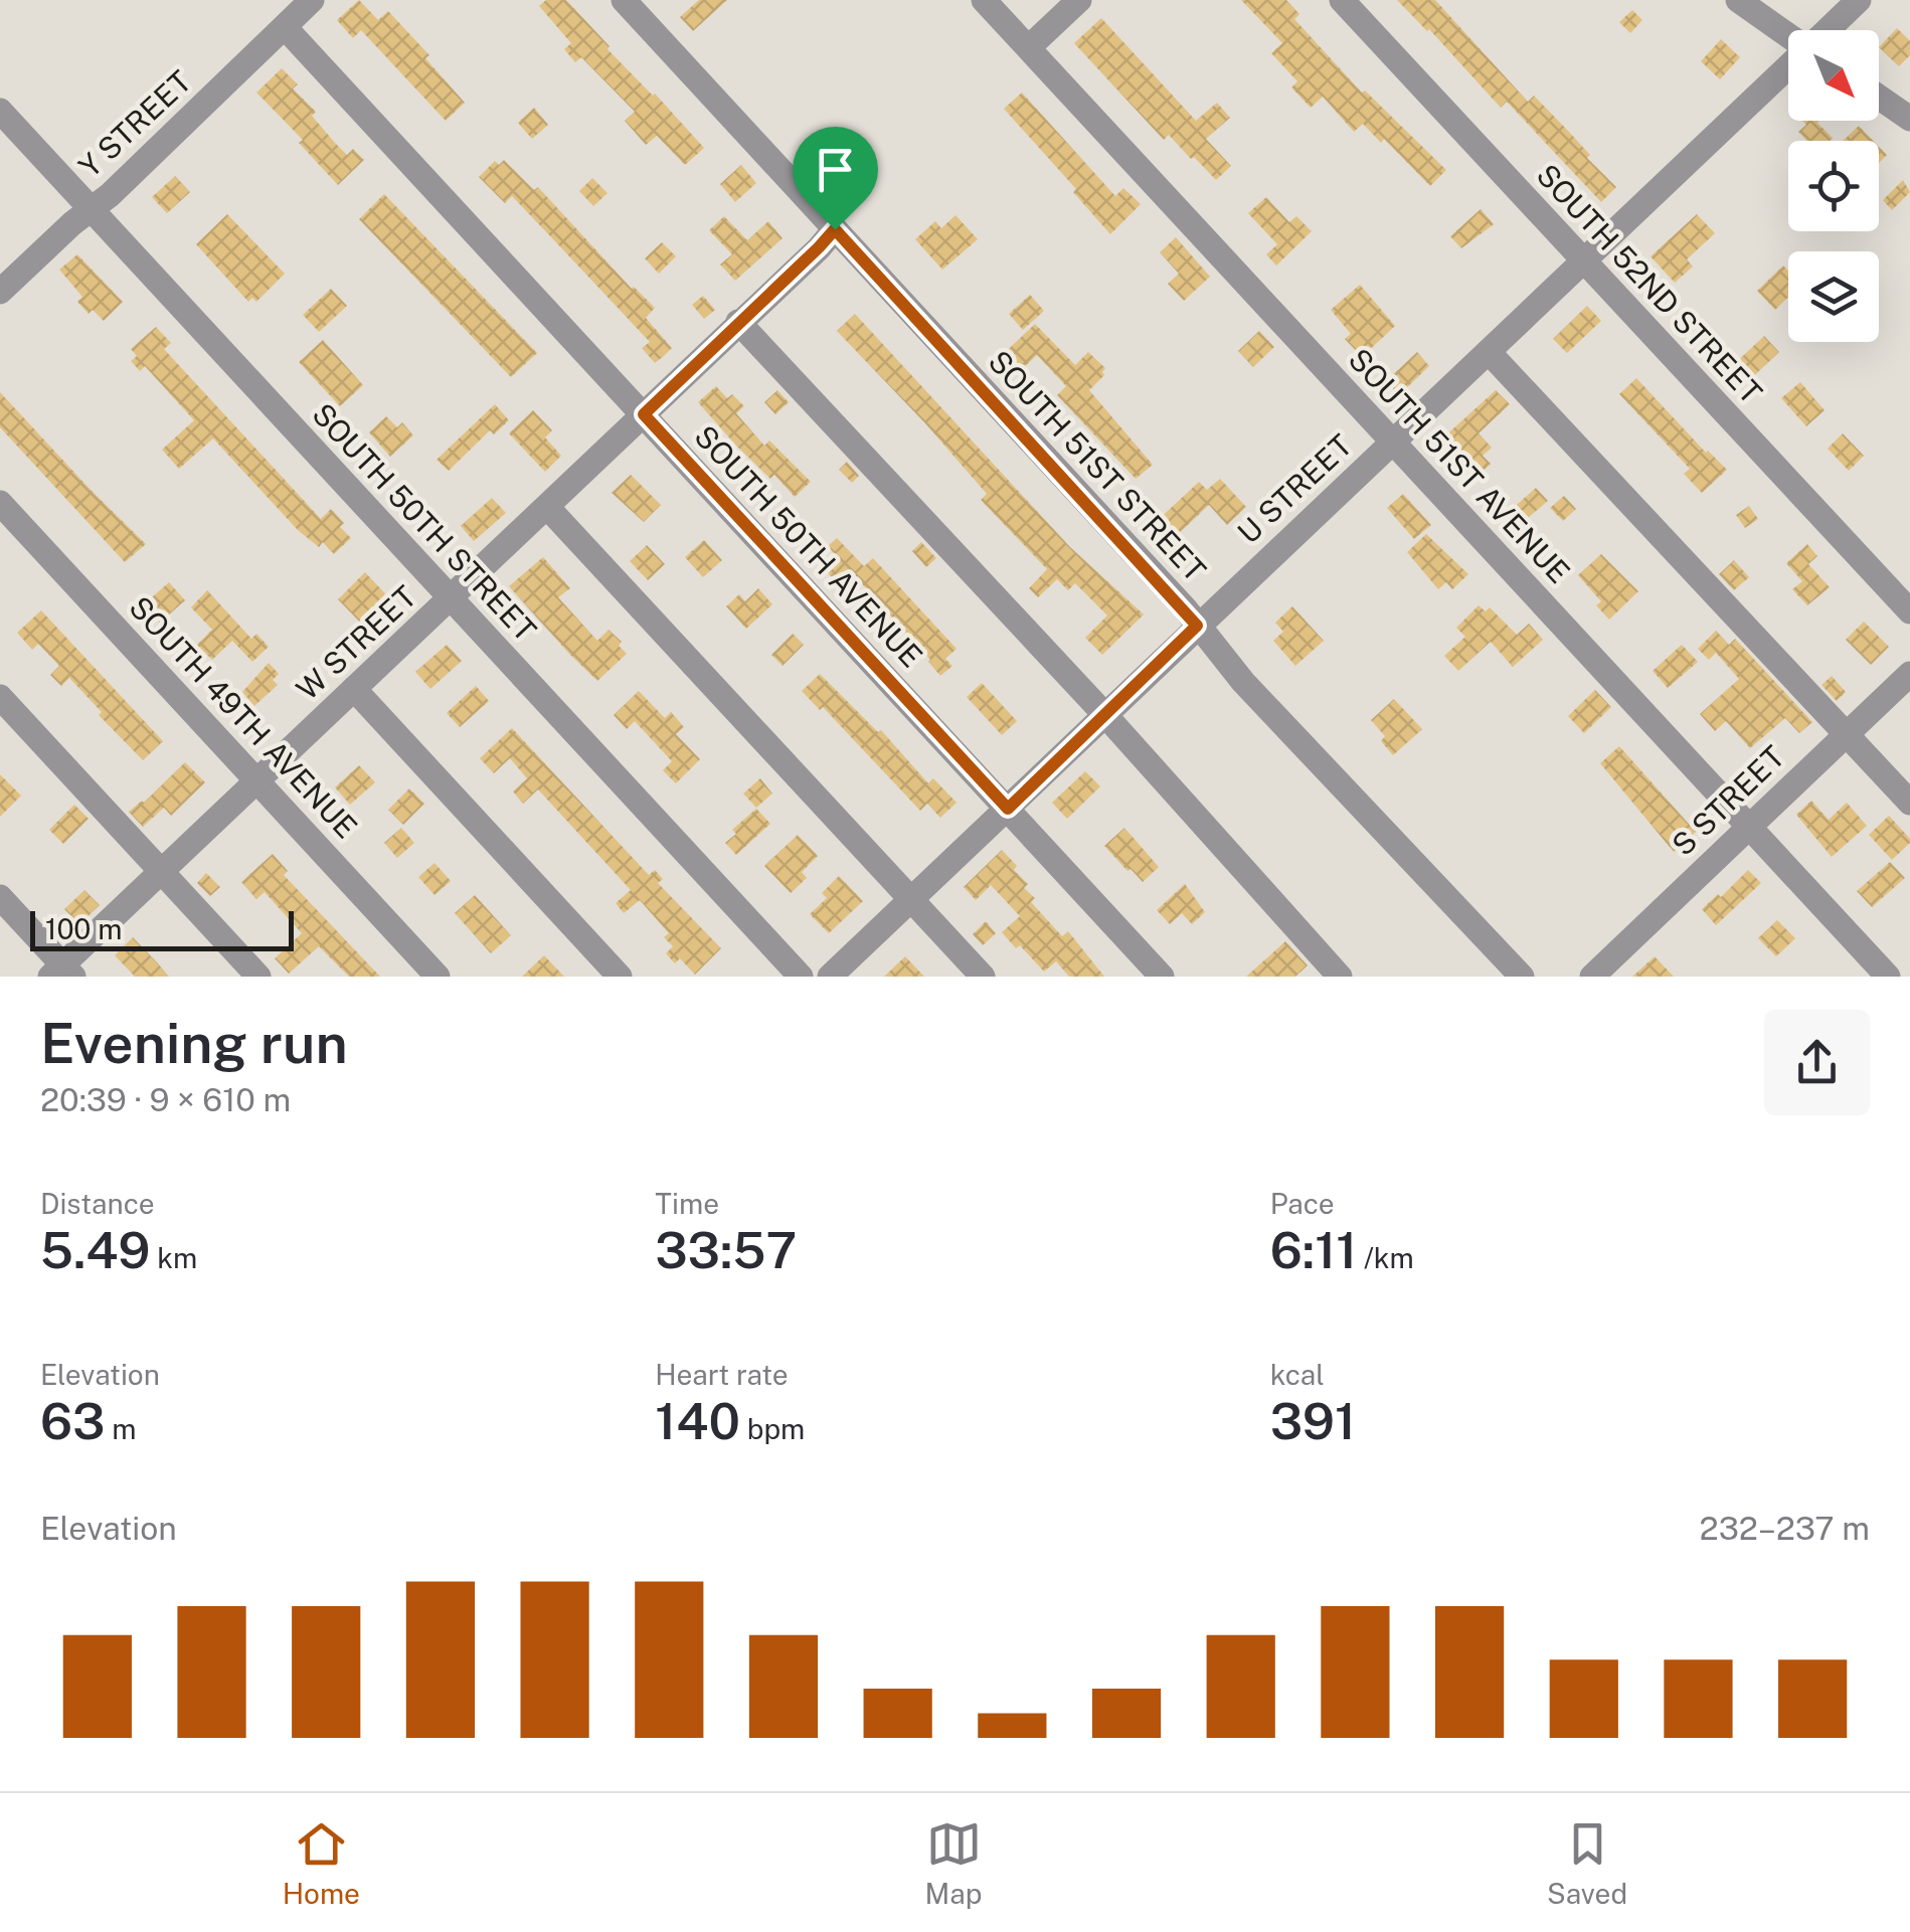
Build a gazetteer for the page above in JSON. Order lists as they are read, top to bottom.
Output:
{
  "streets": {
    "street": [
      "Y STREET",
      "SOUTH 52ND STREET",
      "SOUTH 51ST STREET",
      "SOUTH 51ST AVENUE",
      "U STREET",
      "SOUTH 50TH STREET",
      "SOUTH 50TH AVENUE",
      "W STREET",
      "SOUTH 49TH AVENUE",
      "S STREET"
    ]
  },
  "crossings": [
    ["Y STREET", "SOUTH 50TH STREET"],
    ["Y STREET", "SOUTH 50TH AVENUE"],
    ["SOUTH 52ND STREET", "U STREET"],
    ["SOUTH 51ST STREET", "U STREET"],
    ["SOUTH 51ST STREET", "W STREET"],
    ["SOUTH 51ST AVENUE", "U STREET"],
    ["SOUTH 51ST AVENUE", "S STREET"],
    ["U STREET", "SOUTH 50TH AVENUE"],
    ["SOUTH 50TH STREET", "W STREET"],
    ["SOUTH 50TH AVENUE", "W STREET"],
    ["W STREET", "SOUTH 49TH AVENUE"]
  ],
  "scale_bar": "100 m",
  "north": "bottom right",
  "page": {
    "scale": "100 m",
    "heading": ["Evening run", "20:39 · 9 × 610 m"],
    "stats": [
      ["Distance", "5.49 km"],
      ["Time", "33:57"],
      ["Pace", "6:11 /km"],
      ["Elevation", "63 m"],
      ["Heart rate", "140 bpm"],
      ["kcal", "391"]
    ],
    "chart": ["Elevation", "232–237 m"],
    "tabs": ["Home", "Map", "Saved"]
  }
}
